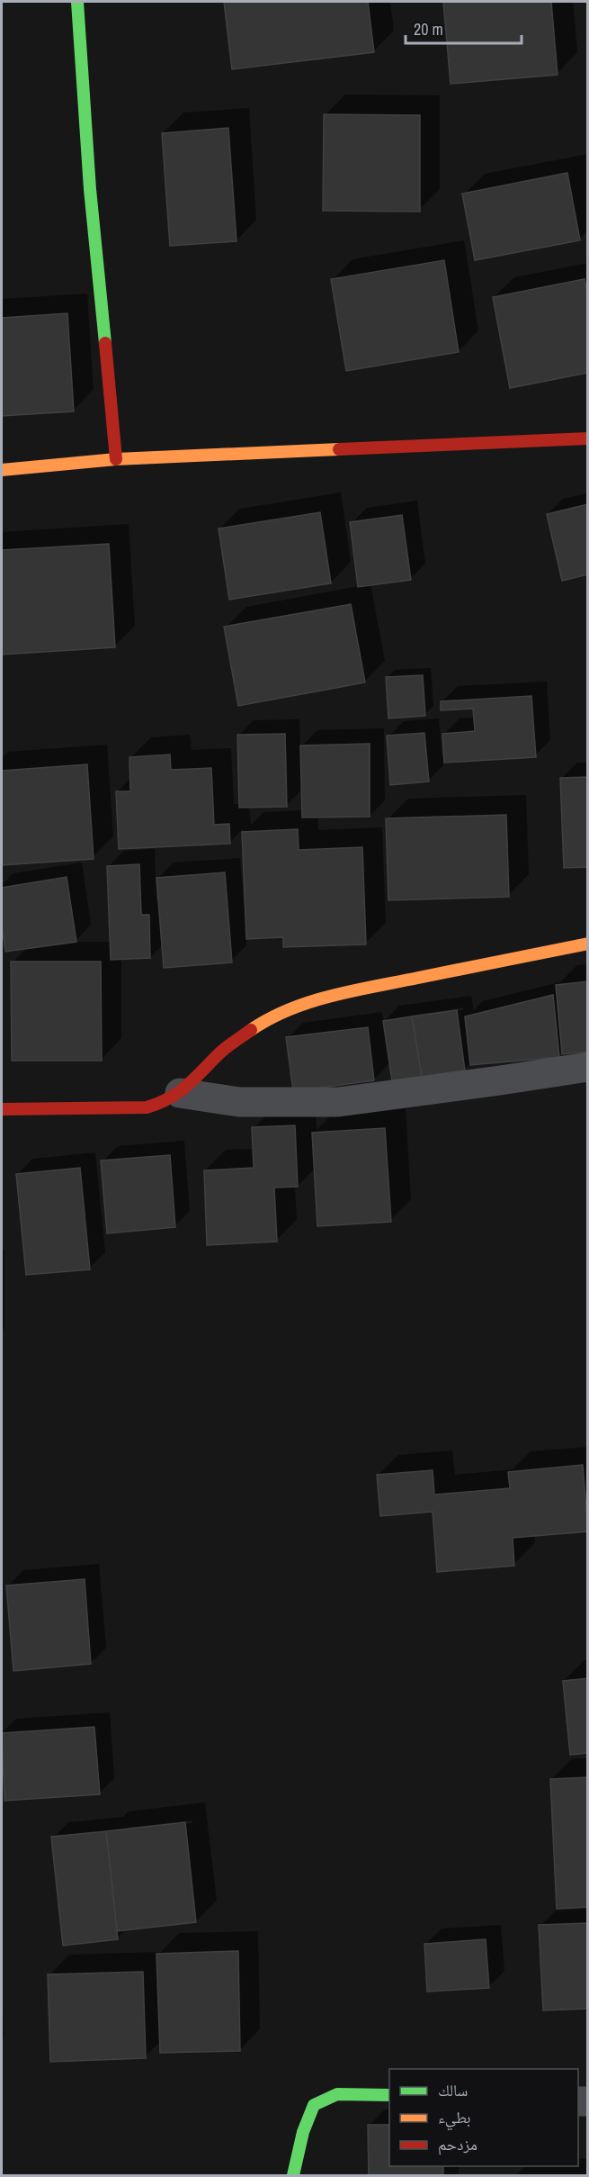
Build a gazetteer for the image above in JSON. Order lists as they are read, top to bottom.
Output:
{
  "legend": ["سالك", "بطيء", "مزدحم"],
  "scale_bar": "20 m"
}
